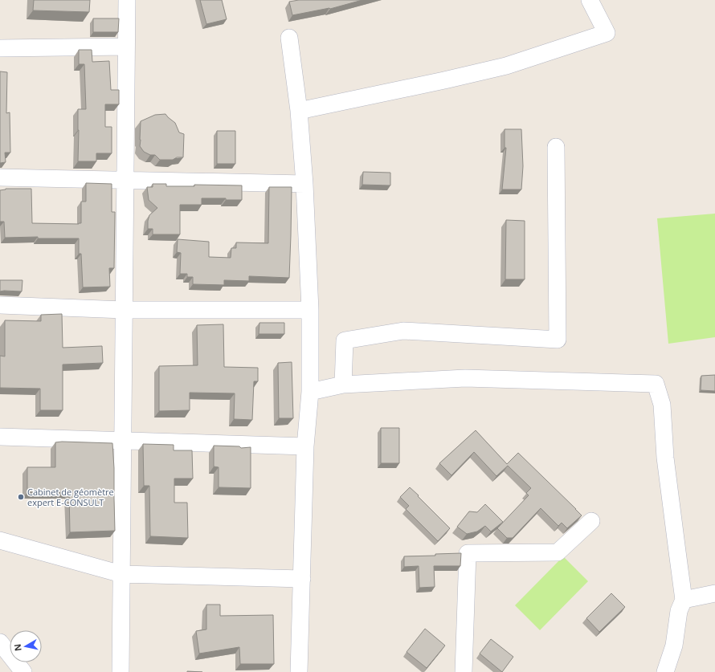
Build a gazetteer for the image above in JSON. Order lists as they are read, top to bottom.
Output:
{
  "places": ["Cabinet de géomètre expert E-CONSULT"],
  "north": "left"
}
